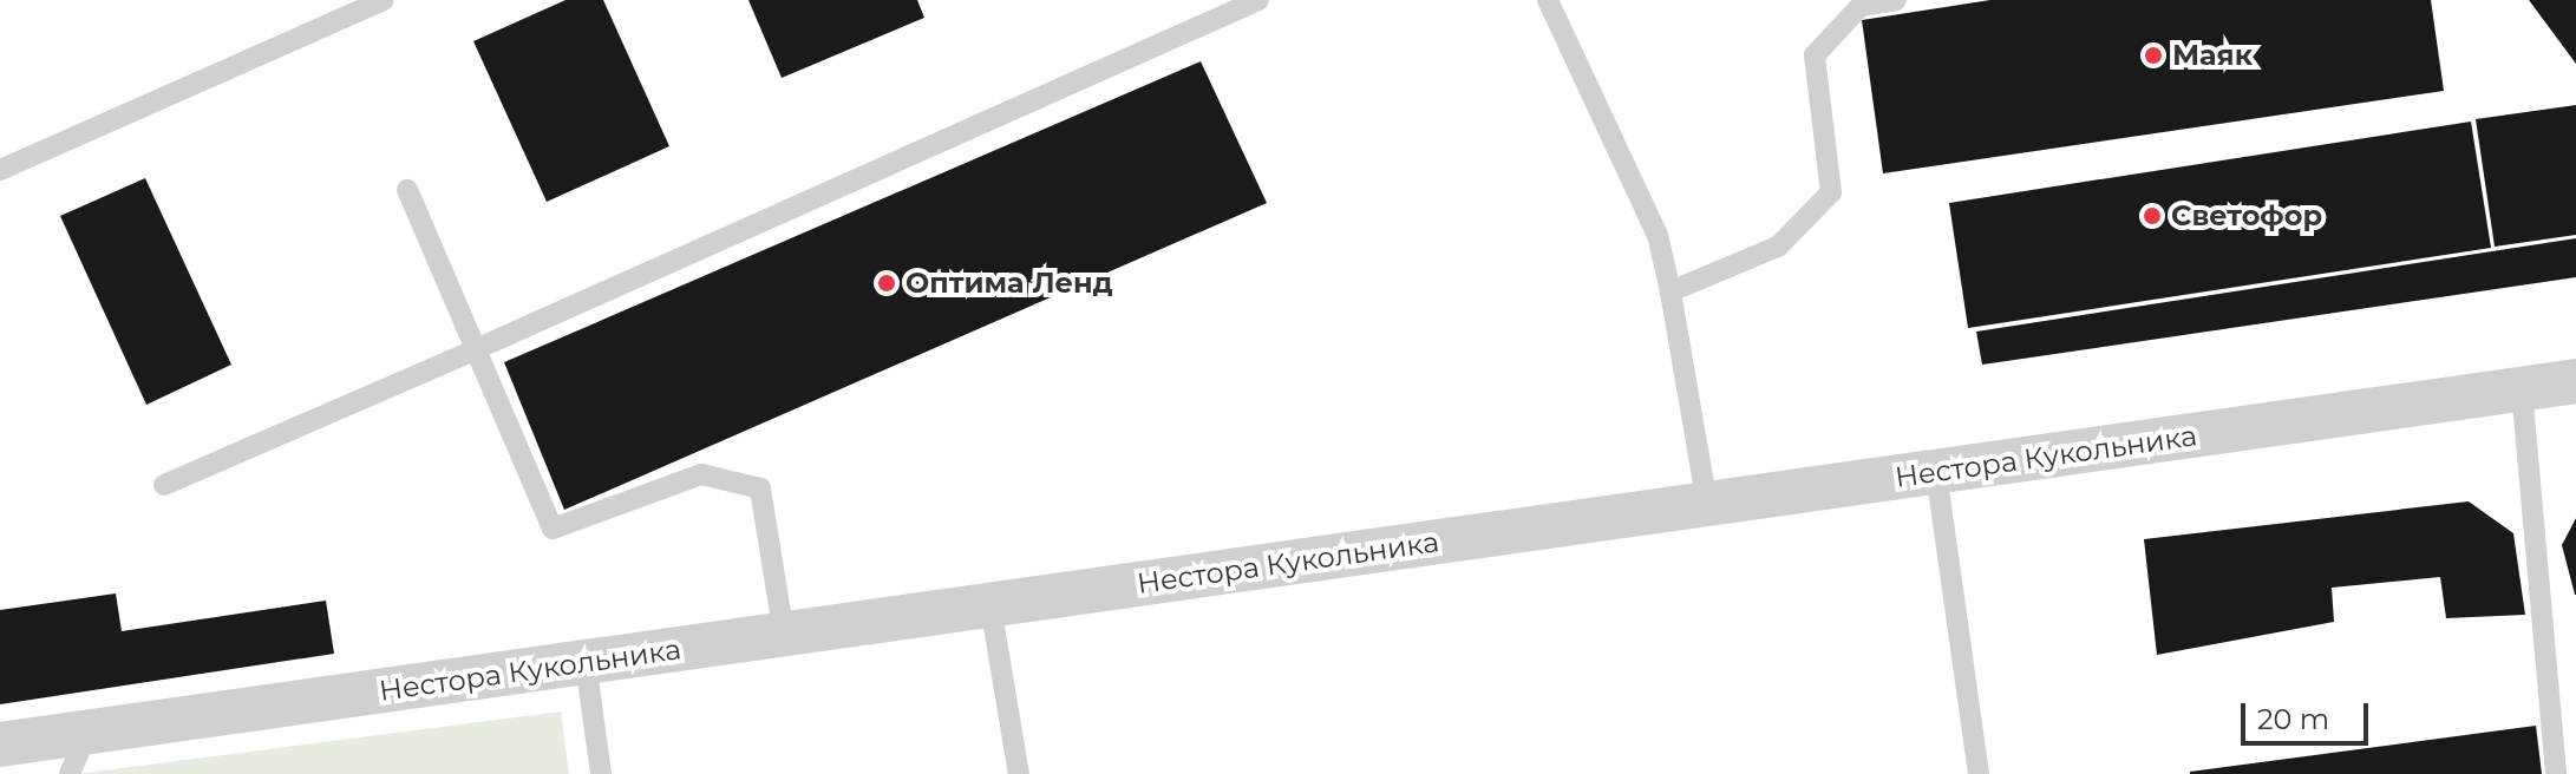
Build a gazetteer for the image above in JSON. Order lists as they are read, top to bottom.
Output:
{
  "streets": {
    "street": ["Нестора Кукольника"]
  },
  "places": ["Маяк", "Светофор", "Оптима Ленд"],
  "scale_bar": "20 m"
}
